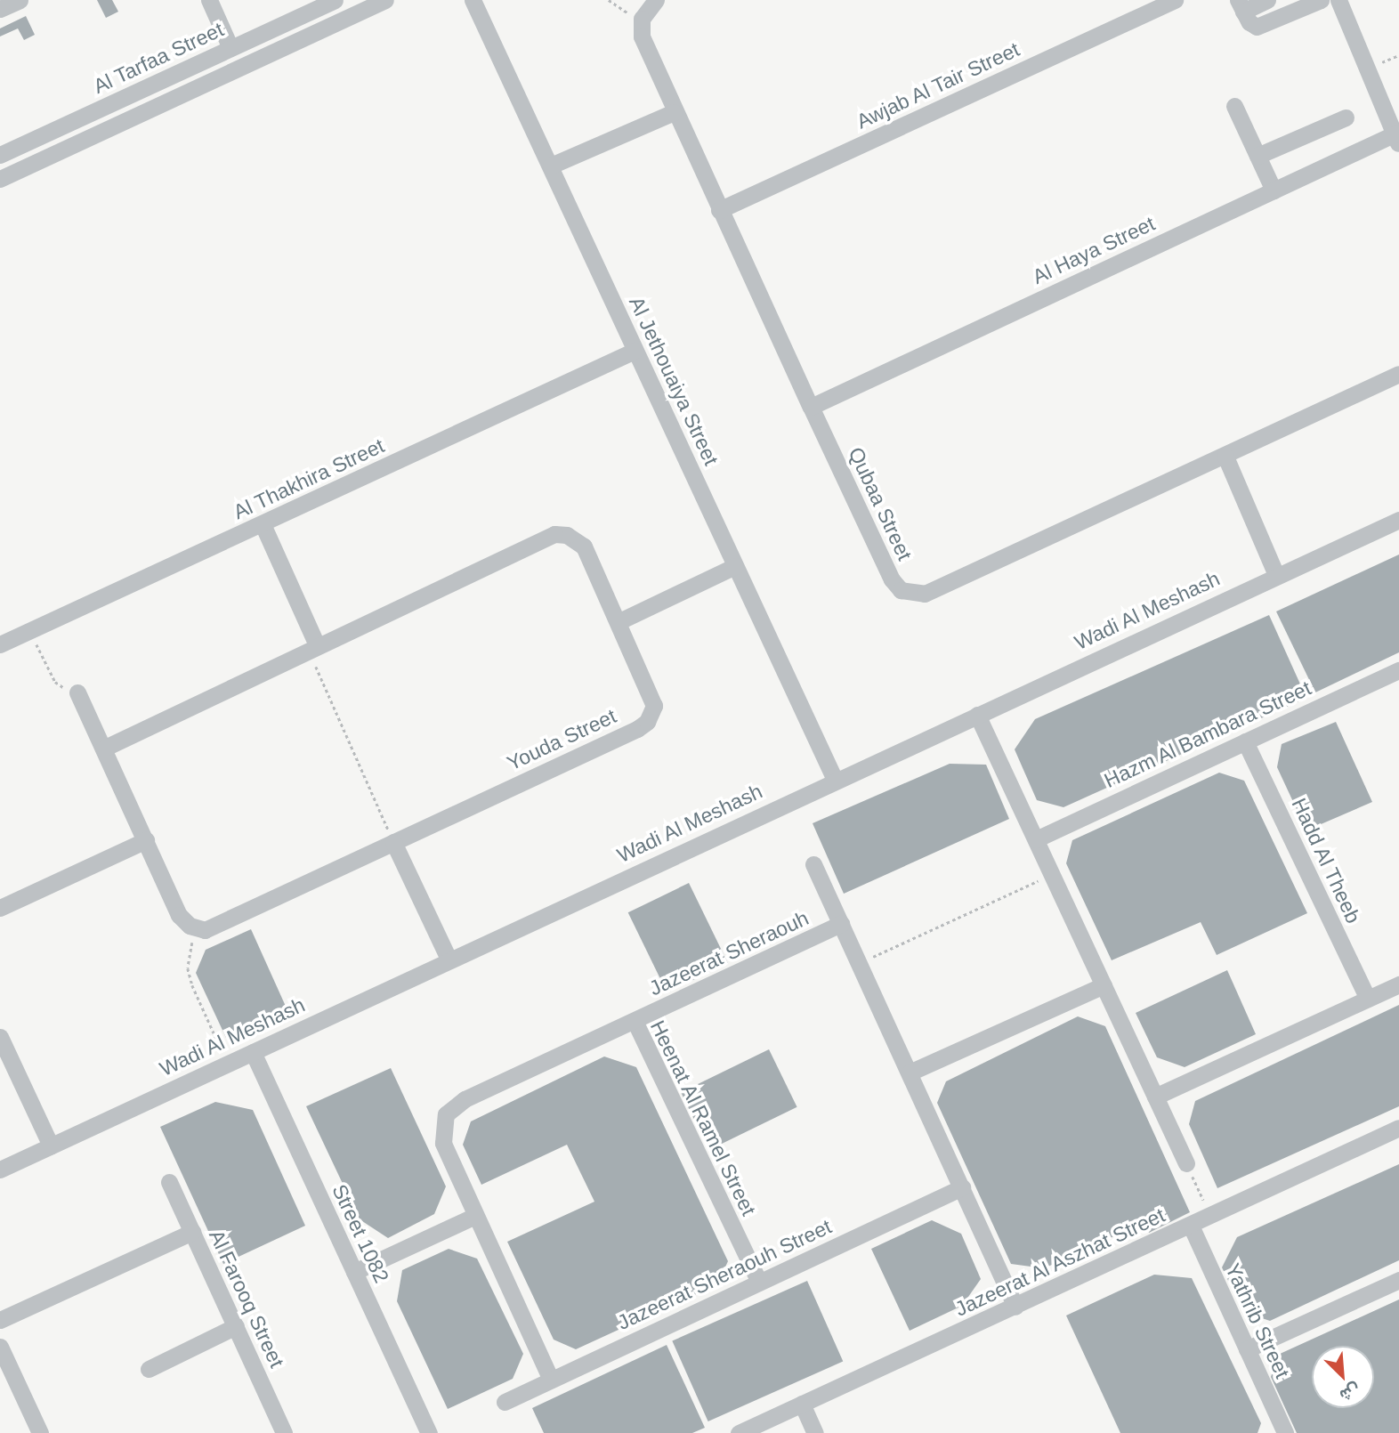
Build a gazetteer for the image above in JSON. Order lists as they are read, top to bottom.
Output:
{
  "streets": {
    "street": [
      "Al Tarfaa Street",
      "Awjab Al Tair Street",
      "Al Haya Street",
      "Al Jethouaiya Street",
      "Al Thakhira Street",
      "Qubaa Street",
      "Wadi Al Meshash",
      "Hazm Al Bambara Street",
      "Youda Street",
      "Hadd Al Theeb",
      "Jazeerat Sheraouh",
      "Heenat Al Ramel Street",
      "Street 1082",
      "Jazeerat Al Aszhat Street",
      "Jazeerat Sheraouh Street",
      "Al Farooq Street",
      "Yathrib Street"
    ]
  },
  "crossings": [
    ["Awjab Al Tair Street", "Qubaa Street"],
    ["Al Haya Street", "Qubaa Street"],
    ["Al Jethouaiya Street", "Al Thakhira Street"],
    ["Al Jethouaiya Street", "Wadi Al Meshash"],
    ["Wadi Al Meshash", "Street 1082"],
    ["Hazm Al Bambara Street", "Hadd Al Theeb"],
    ["Jazeerat Sheraouh", "Heenat Al Ramel Street"],
    ["Heenat Al Ramel Street", "Jazeerat Sheraouh Street"],
    ["Jazeerat Al Aszhat Street", "Yathrib Street"]
  ],
  "north": "bottom right"
}
